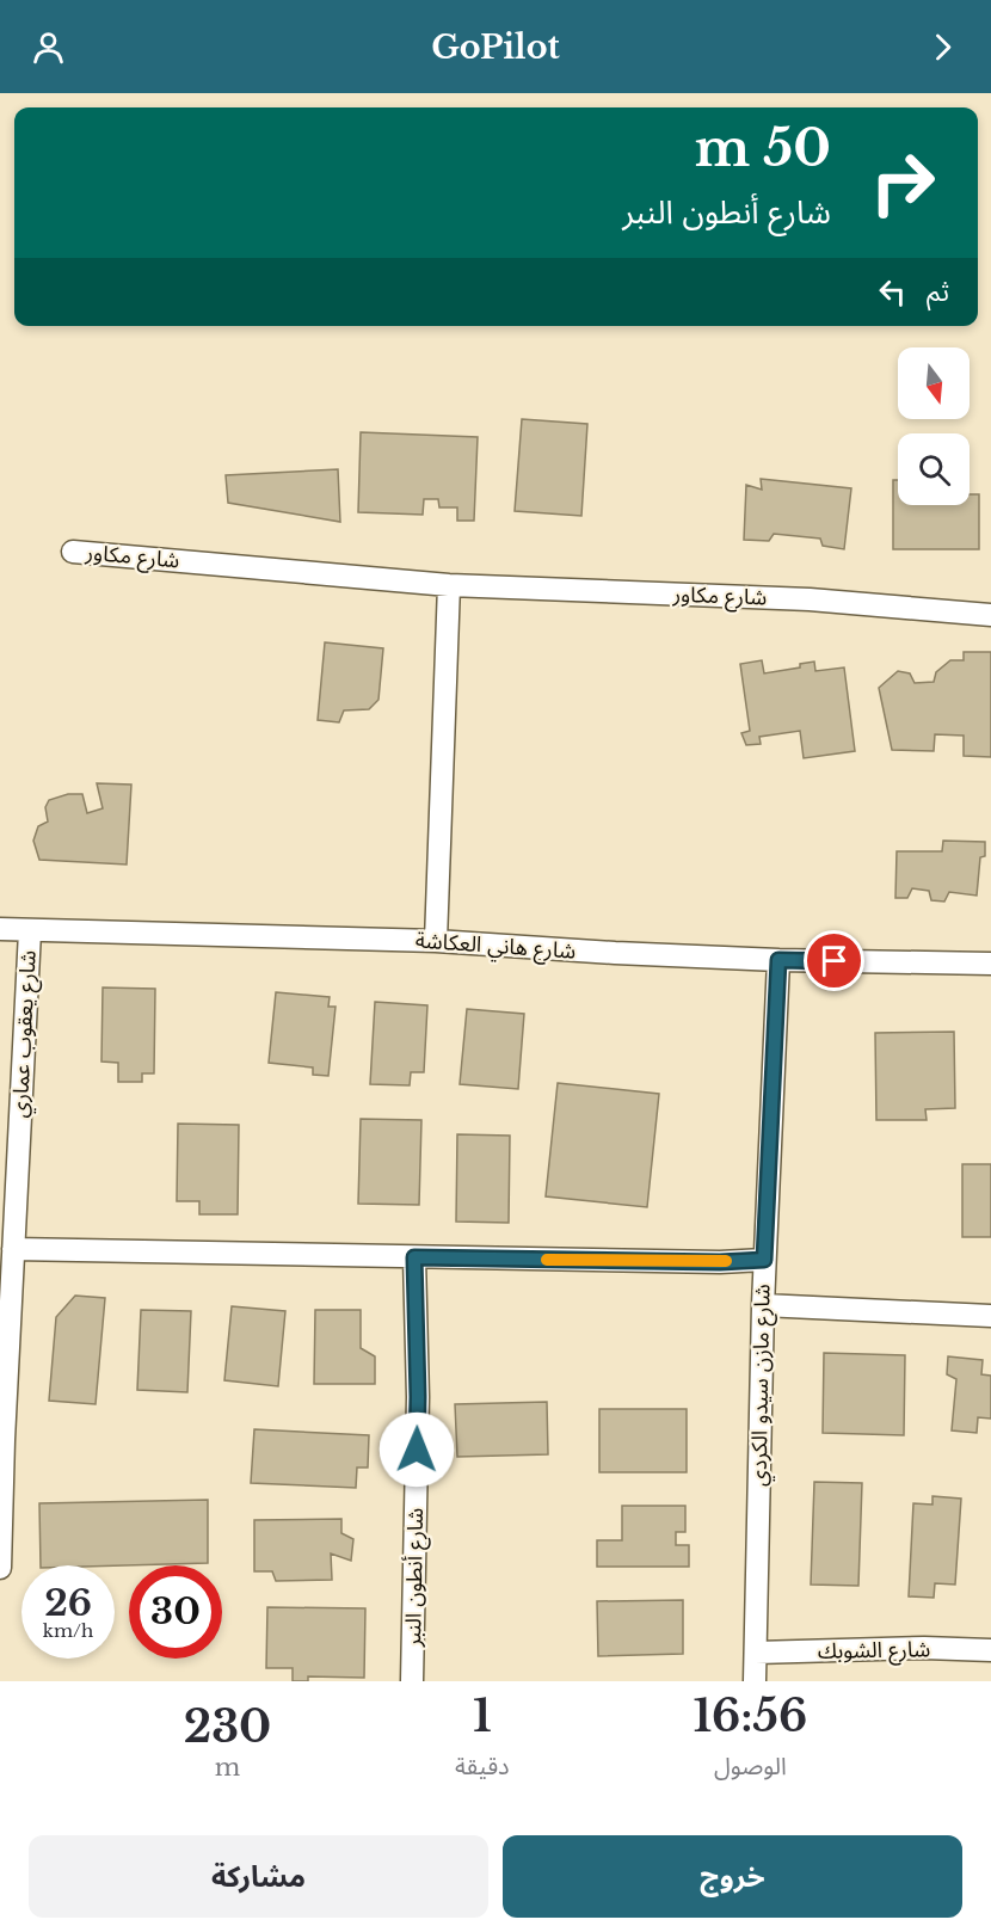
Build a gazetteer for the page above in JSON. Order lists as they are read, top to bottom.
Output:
{
  "streets": {
    "street": [
      "شارع مكاور",
      "شارع هاني العكاشة",
      "شارع يعقوب عماري",
      "شارع مازن سيدو الكردي",
      "شارع أنطون النبر",
      "شارع الشوبك"
    ]
  },
  "crossings": [
    ["شارع هاني العكاشة", "شارع يعقوب عماري"],
    ["شارع هاني العكاشة", "شارع مازن سيدو الكردي"],
    ["شارع مازن سيدو الكردي", "شارع الشوبك"]
  ],
  "north": "bottom",
  "page": {
    "header": "GoPilot",
    "turn": ["50 m", "شارع أنطون النبر"],
    "then": "ثم",
    "speed": "26 km/h",
    "limit": "30",
    "eta": [
      "16:56",
      "الوصول",
      "1",
      "دقيقة",
      "230",
      "m"
    ],
    "buttons": ["خروج", "مشاركة"]
  }
}
